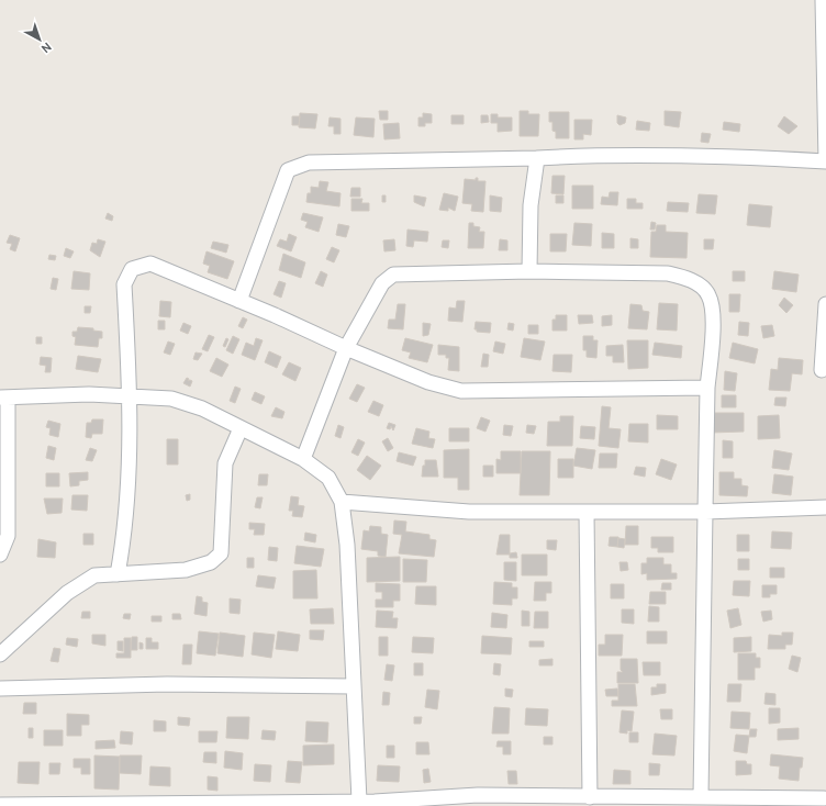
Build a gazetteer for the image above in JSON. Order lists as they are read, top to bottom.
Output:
{
  "north": "bottom right"
}
